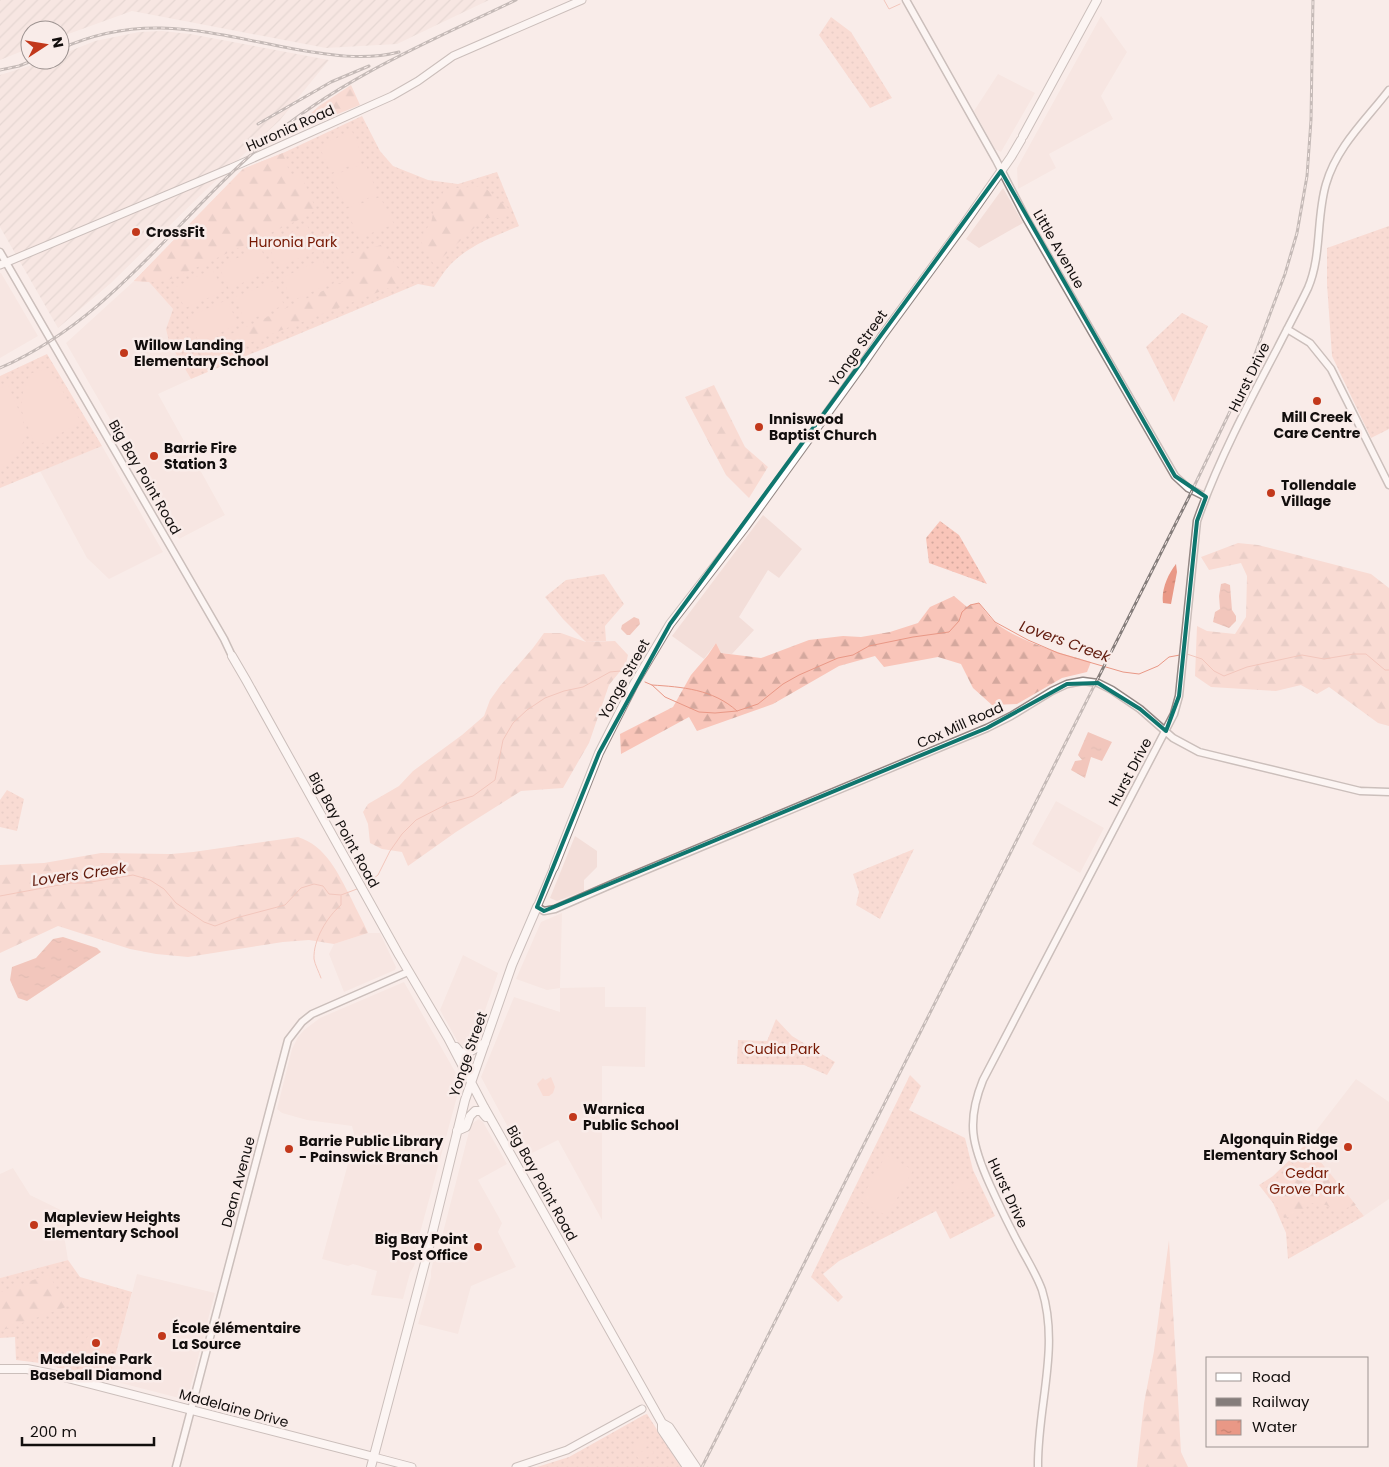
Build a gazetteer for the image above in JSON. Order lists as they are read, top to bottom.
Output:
{
  "streets": {
    "main road": [
      "Huronia Road",
      "Yonge Street",
      "Big Bay Point Road",
      "Madelaine Drive"
    ],
    "street": [
      "Little Avenue",
      "Hurst Drive",
      "Cox Mill Road",
      "Dean Avenue"
    ]
  },
  "crossings": [
    ["Huronia Road", "Big Bay Point Road"],
    ["Little Avenue", "Yonge Street"],
    ["Little Avenue", "Hurst Drive"],
    ["Yonge Street", "Big Bay Point Road"],
    ["Yonge Street", "Cox Mill Road"],
    ["Yonge Street", "Madelaine Drive"],
    ["Hurst Drive", "Cox Mill Road"],
    ["Big Bay Point Road", "Dean Avenue"],
    ["Dean Avenue", "Madelaine Drive"]
  ],
  "water": ["Lovers Creek"],
  "parks": ["Huronia Park", "Cudia Park", "Cedar Grove Park"],
  "places": [
    "CrossFit",
    "Willow Landing Elementary School",
    "Mill Creek Care Centre",
    "Inniswood Baptist Church",
    "Barrie Fire Station 3",
    "Tollendale Village",
    "Warnica Public School",
    "Algonquin Ridge Elementary School",
    "Barrie Public Library - Painswick Branch",
    "Mapleview Heights Elementary School",
    "Big Bay Point Post Office",
    "École élémentaire La Source",
    "Madelaine Park Baseball Diamond"
  ],
  "legend": ["Road", "Railway", "Water"],
  "scale_bar": "200 m",
  "north": "right"
}
